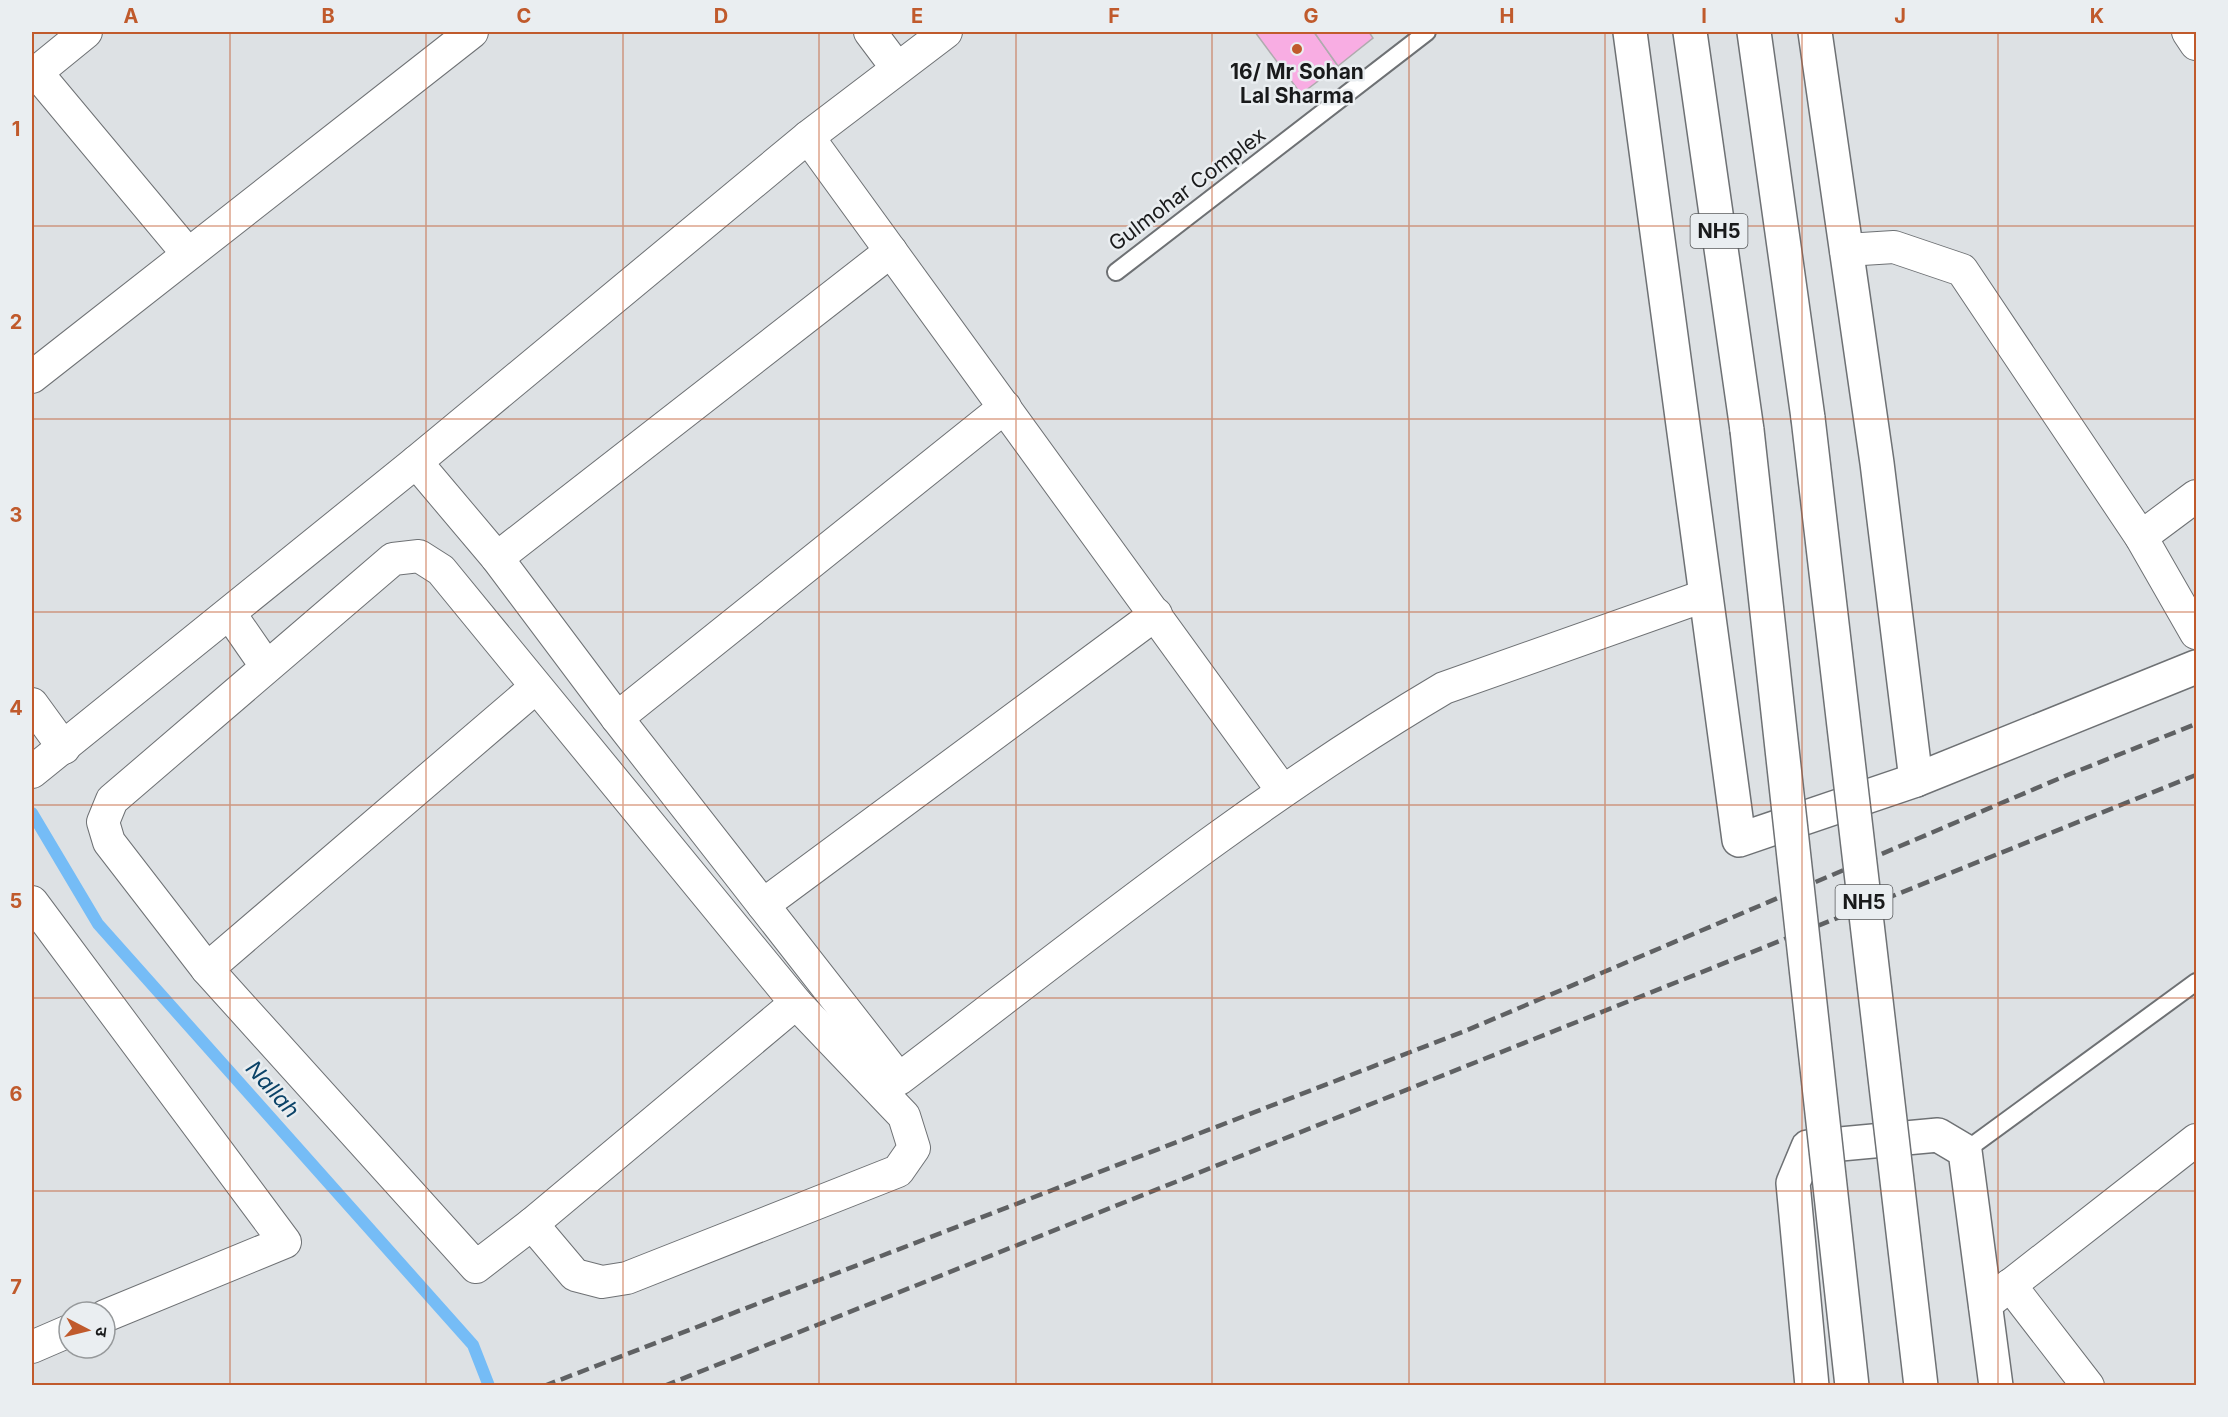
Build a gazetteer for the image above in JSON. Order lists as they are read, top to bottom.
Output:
{
  "streets": {
    "main road": ["NH5"],
    "lane": ["Gulmohar Complex"]
  },
  "water": ["Nallah"],
  "places": ["16/ Mr Sohan Lal Sharma"],
  "north": "right",
  "grid": {
    "columns": [
      "A",
      "B",
      "C",
      "D",
      "E",
      "F",
      "G",
      "H",
      "I",
      "J",
      "K"
    ],
    "rows": [
      "1",
      "2",
      "3",
      "4",
      "5",
      "6",
      "7"
    ]
  }
}
